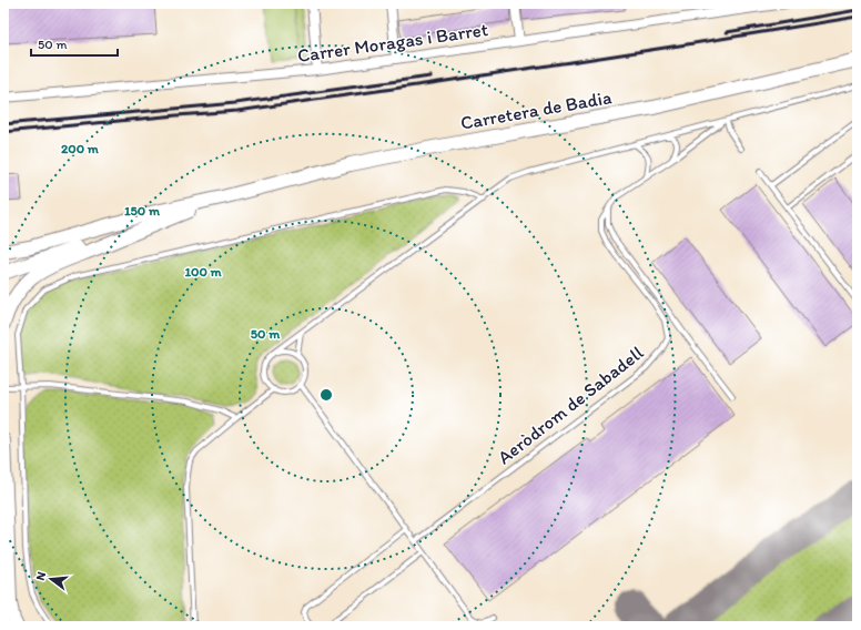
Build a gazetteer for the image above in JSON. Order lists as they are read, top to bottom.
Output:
{
  "streets": {
    "street": ["Carrer Moragas i Barret", "Carretera de Badia"],
    "lane": ["Aeròdrom de Sabadell"]
  },
  "scale_bar": "50 m",
  "north": "left",
  "rings": [
    "200 m",
    "150 m",
    "100 m",
    "50 m"
  ]
}
